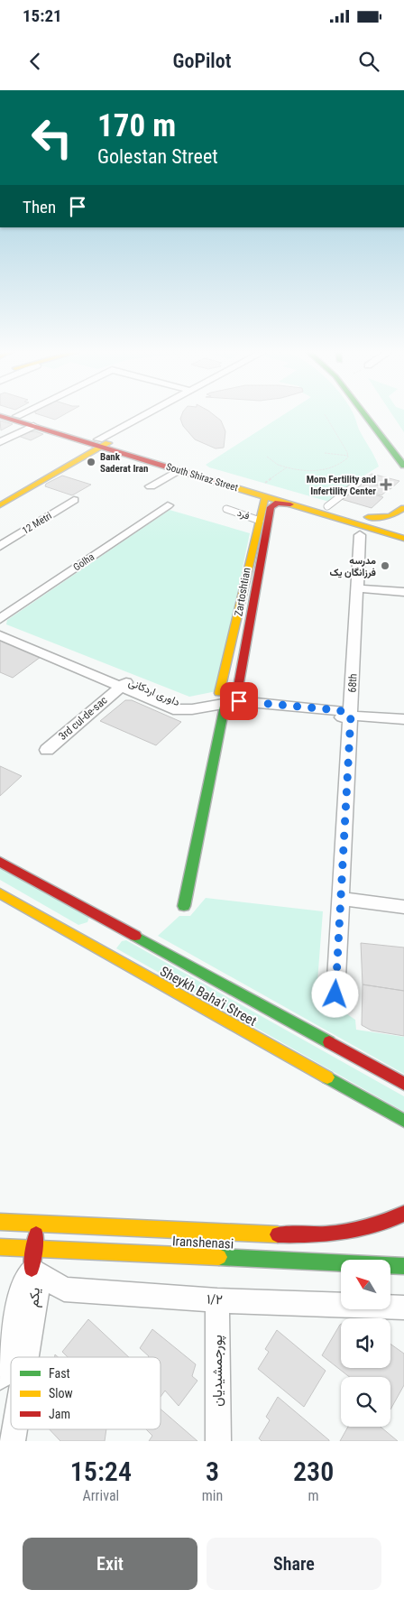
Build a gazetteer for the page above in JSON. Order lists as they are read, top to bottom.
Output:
{
  "streets": {
    "main road": [
      "South Shiraz Street",
      "Zartoshtian",
      "Sheykh Baha'i Street",
      "Iranshenasi"
    ],
    "street": [
      "12 Metri",
      "Golha",
      "68th",
      "داوری اردکانی",
      "3rd cul-de-sac",
      "یکم",
      "۱/۲",
      "پورجمشیدیان"
    ],
    "lane": ["فرد"]
  },
  "crossings": [
    ["South Shiraz Street", "Zartoshtian"],
    ["فرد", "Zartoshtian"],
    ["Zartoshtian", "داوری اردکانی"],
    ["داوری اردکانی", "3rd cul-de-sac"],
    ["Iranshenasi", "یکم"],
    ["Iranshenasi", "۱/۲"],
    ["یکم", "۱/۲"],
    ["۱/۲", "پورجمشیدیان"]
  ],
  "places": {
    "other": ["Bank Saderat Iran", "مدرسه فرزانگان یک"],
    "health": ["Mom Fertility and Infertility Center"]
  },
  "legend": ["Fast", "Slow", "Jam"],
  "north": "top left",
  "page": {
    "status": "15:21",
    "header": "GoPilot",
    "turn": ["170 m", "Golestan Street"],
    "then": "Then",
    "eta": [
      "15:24",
      "Arrival",
      "3",
      "min",
      "230",
      "m"
    ],
    "buttons": ["Exit", "Share"]
  }
}
